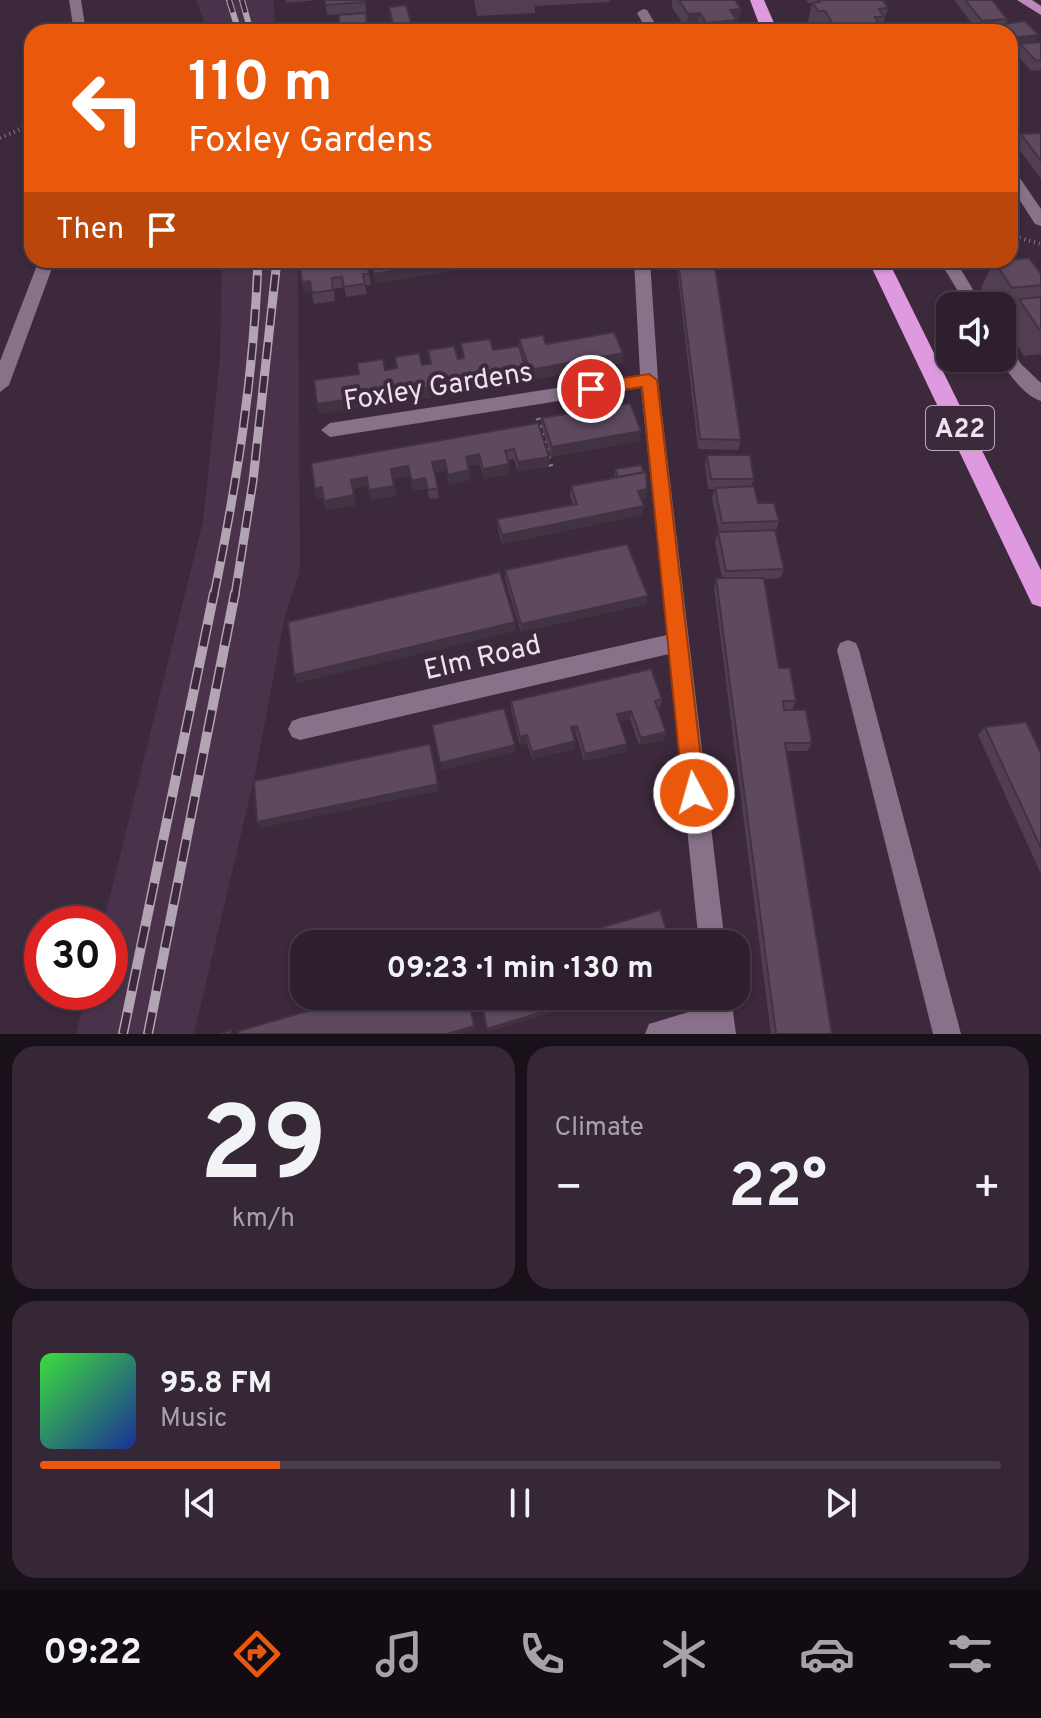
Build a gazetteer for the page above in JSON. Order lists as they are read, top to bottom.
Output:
{
  "streets": {
    "highway": ["A22"],
    "street": ["Foxley Gardens", "Elm Road"]
  },
  "page": {
    "turn": ["110 m", "Foxley Gardens"],
    "then": "Then",
    "limit": "30",
    "trip": "09:23 · 1 min · 130 m",
    "tile": [
      ["29", "km/h"],
      "Climate"
    ],
    "heat": ["−", "22°", "+"],
    "song": ["95.8 FM", "Music"],
    "tabs": "09:22"
  }
}
